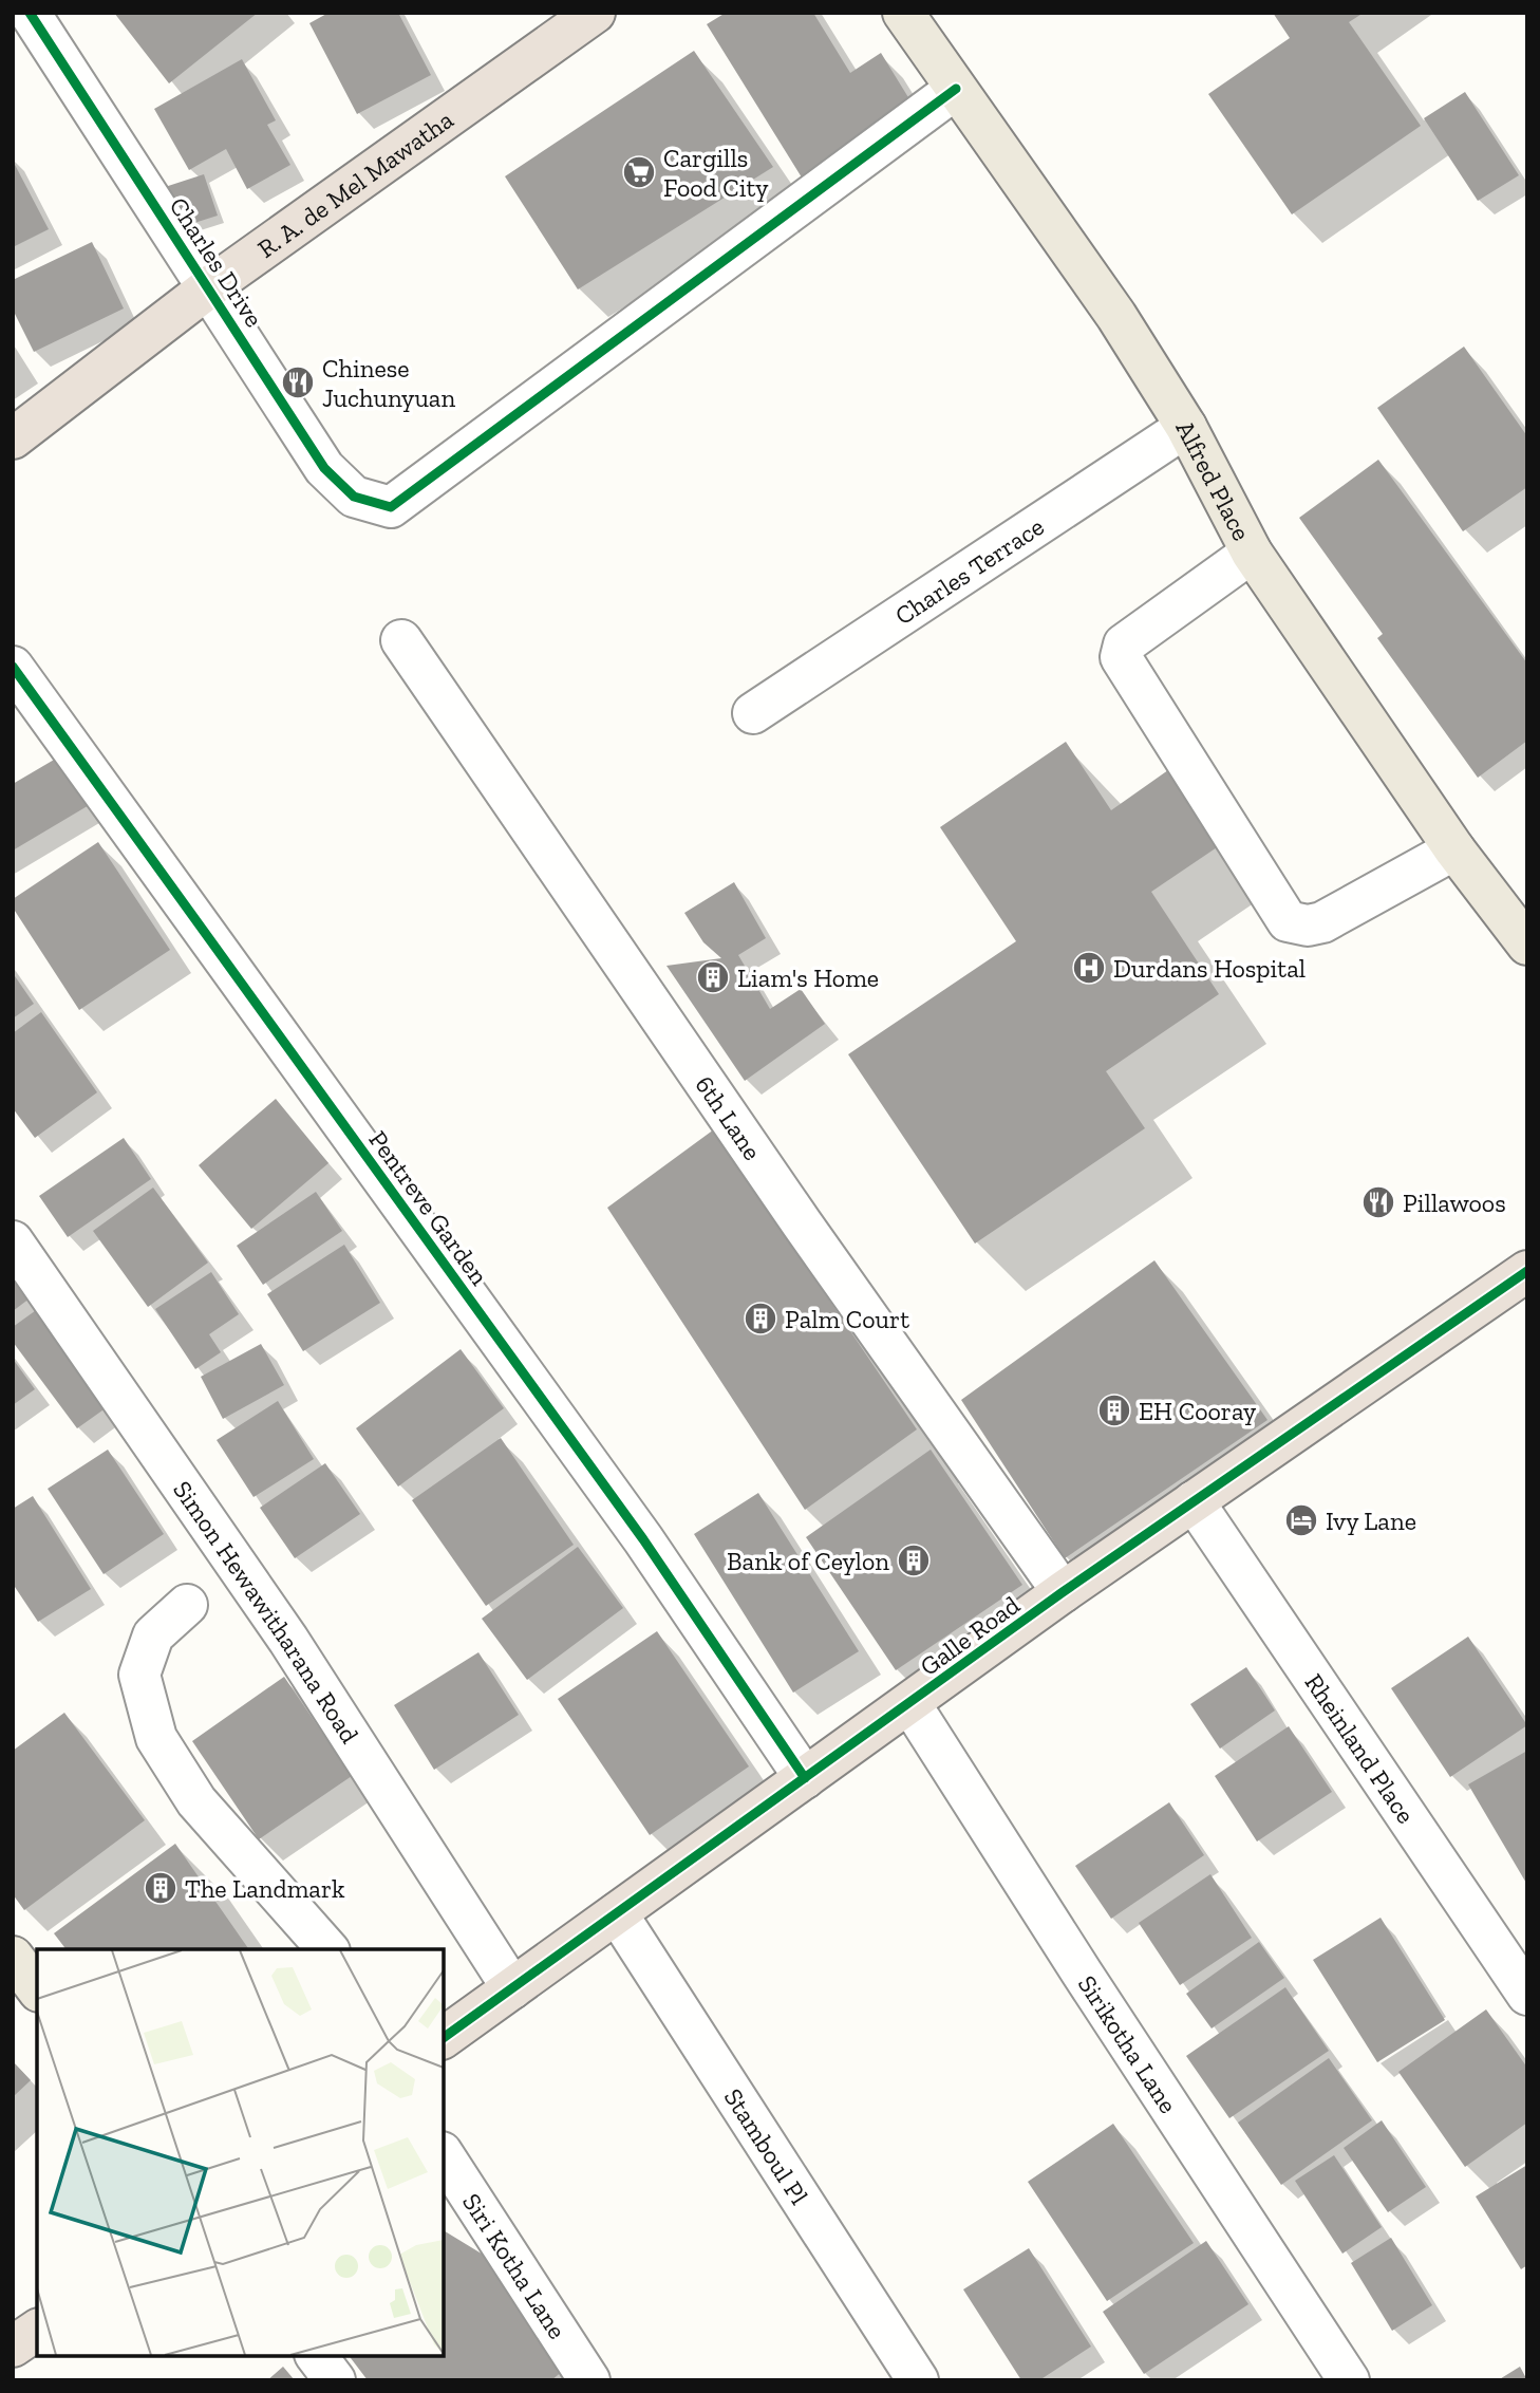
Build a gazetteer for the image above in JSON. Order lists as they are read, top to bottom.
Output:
{
  "streets": {
    "highway": ["R. A. de Mel Mawatha", "Galle Road"],
    "main road": ["Alfred Place"],
    "street": [
      "Charles Drive",
      "Charles Terrace",
      "6th Lane",
      "Pentreve Garden",
      "Simon Hewawitharana Road",
      "Rheinland Place",
      "Sirikotha Lane",
      "Stamboul Pl",
      "Siri Kotha Lane"
    ]
  },
  "crossings": [
    ["R. A. de Mel Mawatha", "Charles Drive"],
    ["Charles Drive", "Alfred Place"],
    ["Alfred Place", "Charles Terrace"],
    ["6th Lane", "Galle Road"],
    ["Pentreve Garden", "Galle Road"],
    ["Simon Hewawitharana Road", "Galle Road"],
    ["Galle Road", "Rheinland Place"],
    ["Galle Road", "Sirikotha Lane"],
    ["Galle Road", "Stamboul Pl"]
  ],
  "places": {
    "supermarket": ["Cargills Food City"],
    "restaurant": ["Chinese Juchunyuan", "Pillawoos"],
    "hospital": ["Durdans Hospital"],
    "building": [
      "Liam's Home",
      "Palm Court",
      "EH Cooray",
      "Bank of Ceylon",
      "The Landmark"
    ],
    "hotel": ["Ivy Lane"]
  }
}
